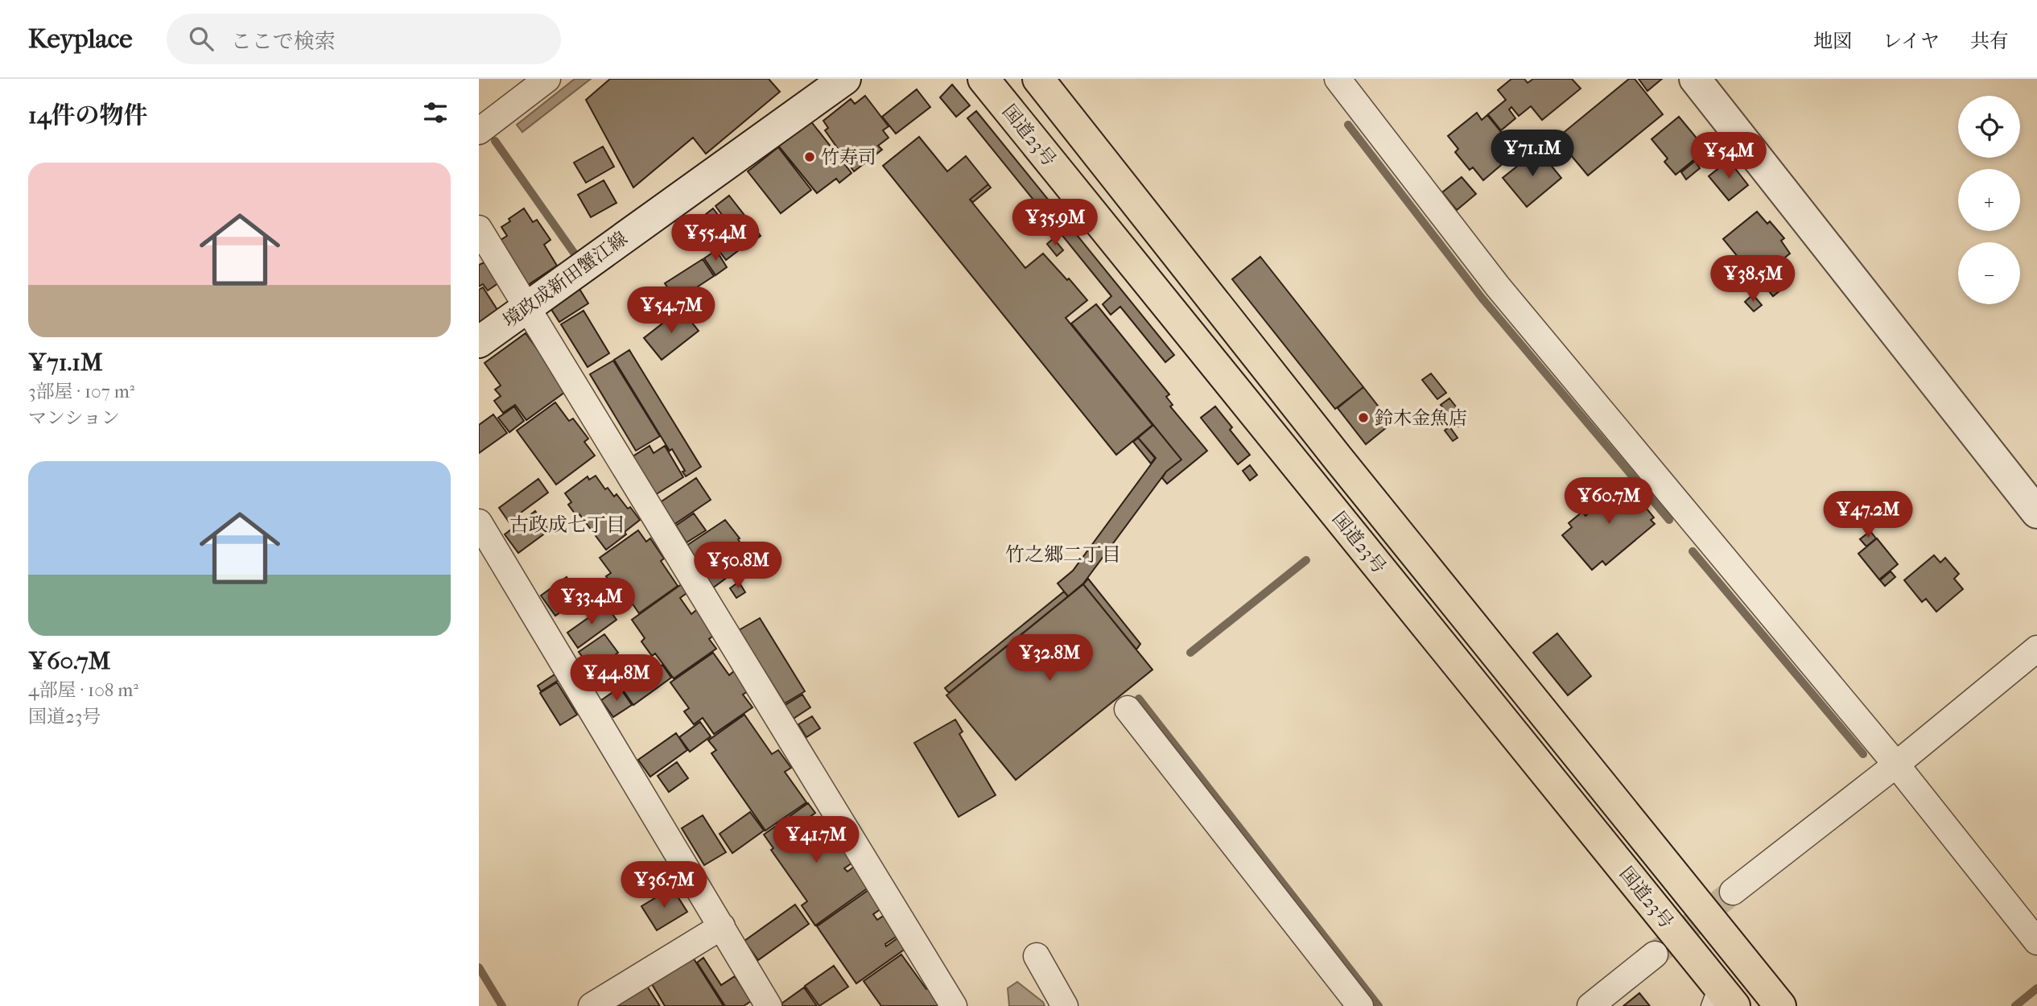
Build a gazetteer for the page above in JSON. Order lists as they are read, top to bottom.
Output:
{
  "streets": {
    "highway": ["国道23号"],
    "street": ["境政成新田蟹江線"]
  },
  "districts": ["古政成七丁目", "竹之郷二丁目"],
  "places": ["竹寿司", "鈴木金魚店"],
  "page": {
    "header": "Keyplace",
    "search": "ここで検索",
    "nav": ["地図", "レイヤ", "共有"],
    "heading": "14件の物件",
    "map_buttons": ["+", "−"],
    "price": [
      "¥71.1M",
      "¥54M",
      "¥35.9M",
      "¥55.4M",
      "¥38.5M",
      "¥54.7M",
      "¥60.7M",
      "¥47.2M",
      "¥50.8M",
      "¥33.4M",
      "¥32.8M",
      "¥44.8M",
      "¥41.7M",
      "¥36.7M"
    ],
    "list": [
      {
        "name": "¥71.1M",
        "note": "3部屋 · 107 m² · マンション"
      },
      {
        "name": "¥60.7M",
        "note": "4部屋 · 108 m² · 国道23号"
      }
    ]
  }
}
